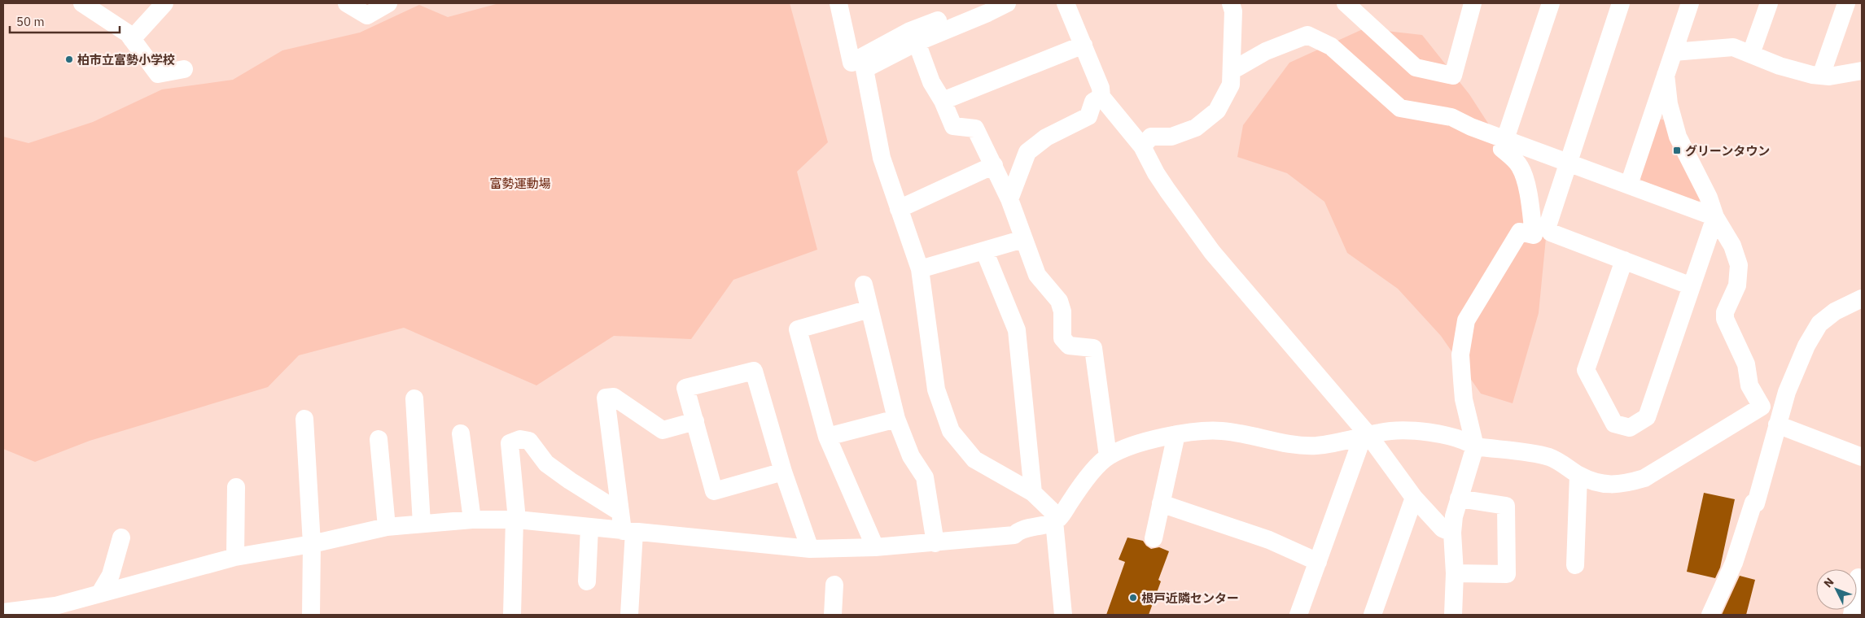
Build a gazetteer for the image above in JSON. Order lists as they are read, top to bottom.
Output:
{
  "parks": ["富勢運動場"],
  "places": {
    "other": ["柏市立富勢小学校", "根戸近隣センター"],
    "transit": ["グリーンタウン"]
  },
  "scale_bar": "50 m",
  "north": "top left"
}
